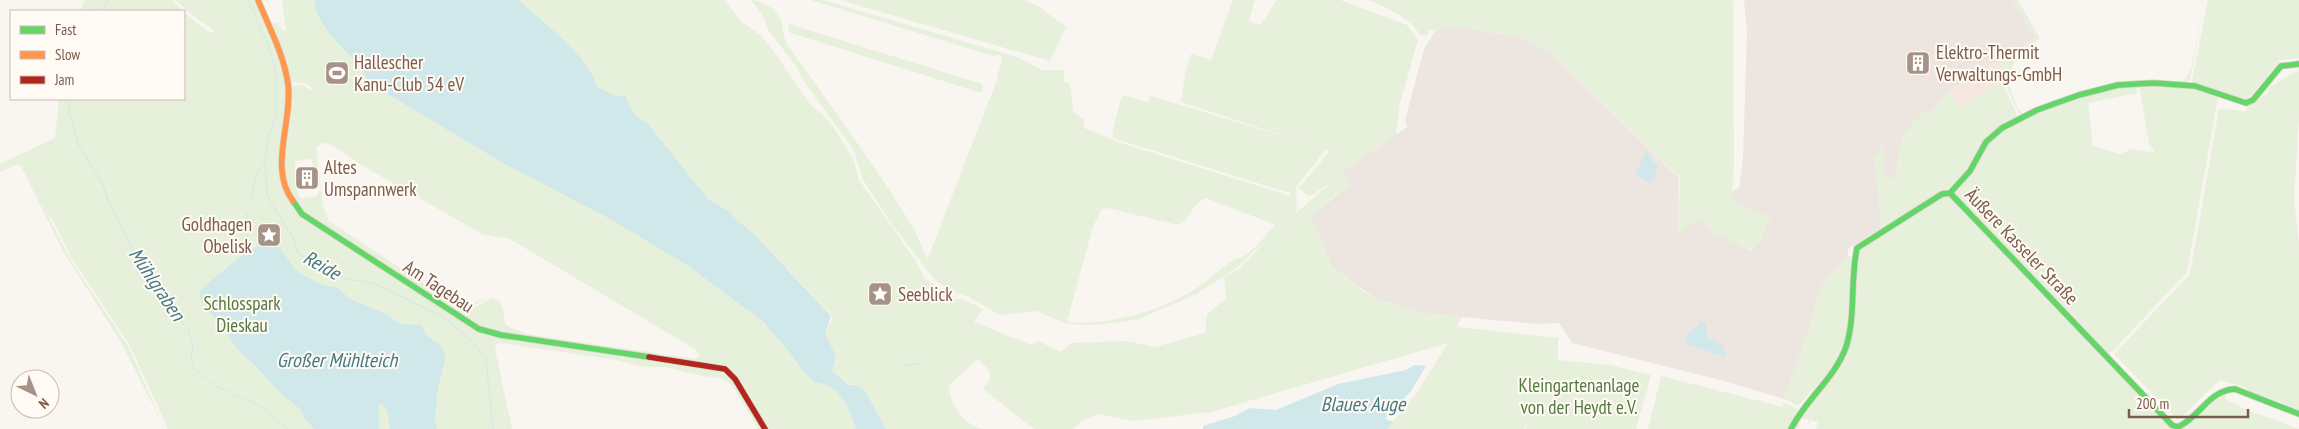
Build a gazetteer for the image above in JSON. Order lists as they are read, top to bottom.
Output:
{
  "streets": {
    "street": ["Äußere Kasseler Straße", "Am Tagebau"]
  },
  "water": [
    "Reide",
    "Mühlgraben",
    "Großer Mühlteich",
    "Blaues Auge"
  ],
  "parks": ["Schlosspark Dieskau", "Kleingartenanlage von der Heydt e.V."],
  "places": {
    "building": ["Elektro-Thermit Verwaltungs-GmbH", "Altes Umspannwerk"],
    "sports": ["Hallescher Kanu-Club 54 eV"],
    "place": ["Goldhagen Obelisk", "Seeblick"]
  },
  "legend": ["Fast", "Slow", "Jam"],
  "scale_bar": "200 m",
  "north": "bottom right"
}
